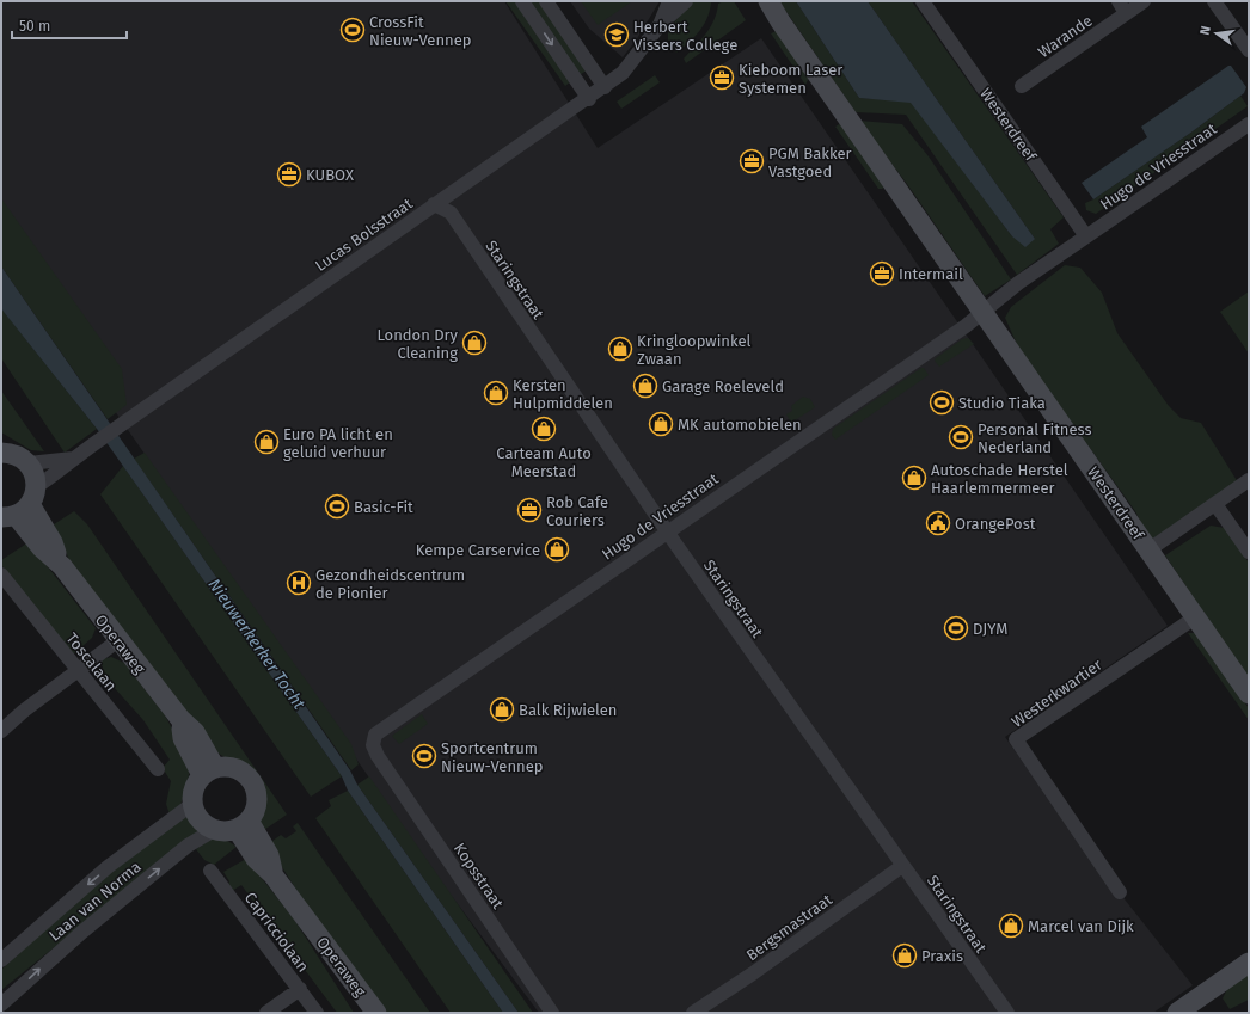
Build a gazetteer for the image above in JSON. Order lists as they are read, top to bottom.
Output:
{
  "streets": {
    "street": [
      "Warande",
      "Westerdreef",
      "Hugo de Vriesstraat",
      "Lucas Bolsstraat",
      "Staringstraat",
      "Operaweg",
      "Toscalaan",
      "Westerkwartier",
      "Kopsstraat",
      "Laan van Norma",
      "Bergsmastraat",
      "Capricciolaan"
    ]
  },
  "crossings": [
    ["Westerdreef", "Hugo de Vriesstraat"],
    ["Westerdreef", "Westerkwartier"],
    ["Hugo de Vriesstraat", "Staringstraat"],
    ["Hugo de Vriesstraat", "Kopsstraat"],
    ["Lucas Bolsstraat", "Staringstraat"],
    ["Lucas Bolsstraat", "Operaweg"],
    ["Staringstraat", "Bergsmastraat"],
    ["Operaweg", "Laan van Norma"]
  ],
  "water": ["Nieuwerkerker Tocht"],
  "places": {
    "sports": [
      "CrossFit Nieuw-Vennep",
      "Studio Tiaka",
      "Personal Fitness Nederland",
      "Basic-Fit",
      "DJYM",
      "Sportcentrum Nieuw-Vennep"
    ],
    "school or university": ["Herbert Vissers College"],
    "office": [
      "Kieboom Laser Systemen",
      "PGM Bakker Vastgoed",
      "KUBOX",
      "Intermail",
      "Rob Cafe Couriers"
    ],
    "shop": [
      "London Dry Cleaning",
      "Kringloopwinkel Zwaan",
      "Garage Roeleveld",
      "Kersten Hulpmiddelen",
      "MK automobielen",
      "Carteam Auto Meerstad",
      "Euro PA licht en geluid verhuur",
      "Autoschade Herstel Haarlemmermeer",
      "Kempe Carservice",
      "Balk Rijwielen",
      "Marcel van Dijk",
      "Praxis"
    ],
    "public building": ["OrangePost"],
    "hospital": ["Gezondheidscentrum de Pionier"]
  },
  "scale_bar": "50 m",
  "north": "left"
}
